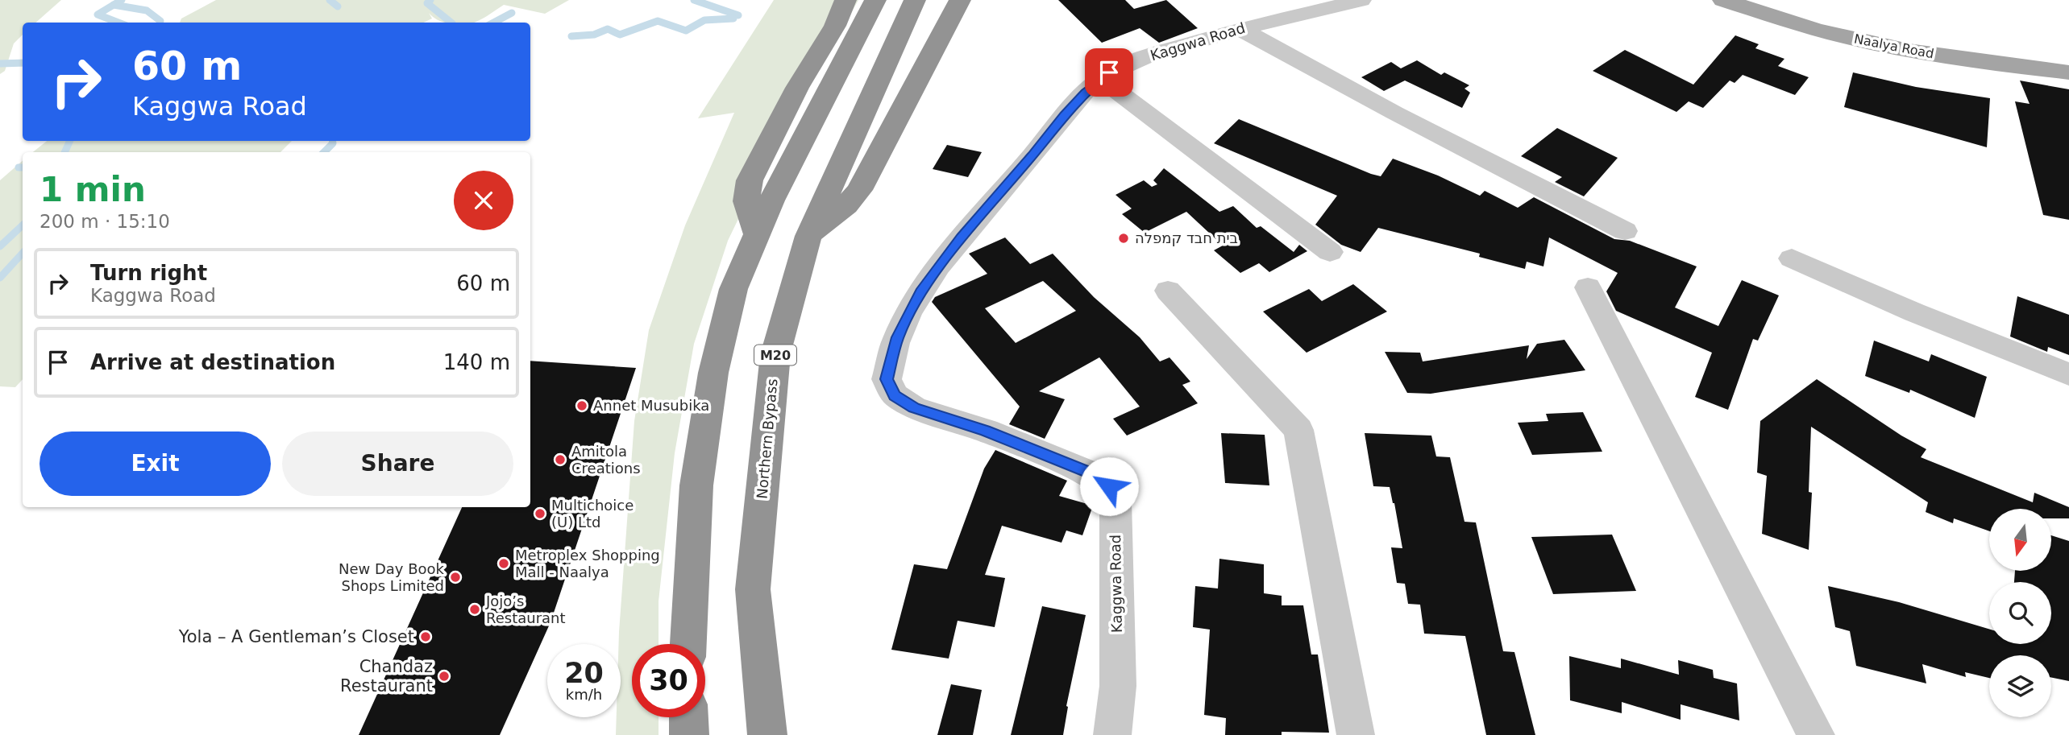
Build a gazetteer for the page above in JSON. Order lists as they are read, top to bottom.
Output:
{
  "streets": {
    "highway": ["M20", "Northern Bypass"],
    "main road": ["Naalya Road"],
    "street": ["Kaggwa Road"]
  },
  "places": [
    "בית חבד קמפלה",
    "Annet Musubika",
    "Amitola Creations",
    "Multichoice (U) Ltd",
    "Metroplex Shopping Mall - Naalya",
    "New Day Book Shops Limited",
    "Jojo’s Restaurant",
    "Yola – A Gentleman’s Closet",
    "Chandaz Restaurant"
  ],
  "north": "bottom",
  "page": {
    "turn": ["60 m", "Kaggwa Road"],
    "heading": ["1 min", "200 m · 15:10"],
    "list": [
      {
        "name": "Turn right",
        "note": "Kaggwa Road",
        "value": "60 m"
      },
      {
        "name": "Arrive at destination",
        "value": "140 m"
      }
    ],
    "buttons": ["Exit", "Share"],
    "speed": "20 km/h",
    "limit": "30"
  }
}
